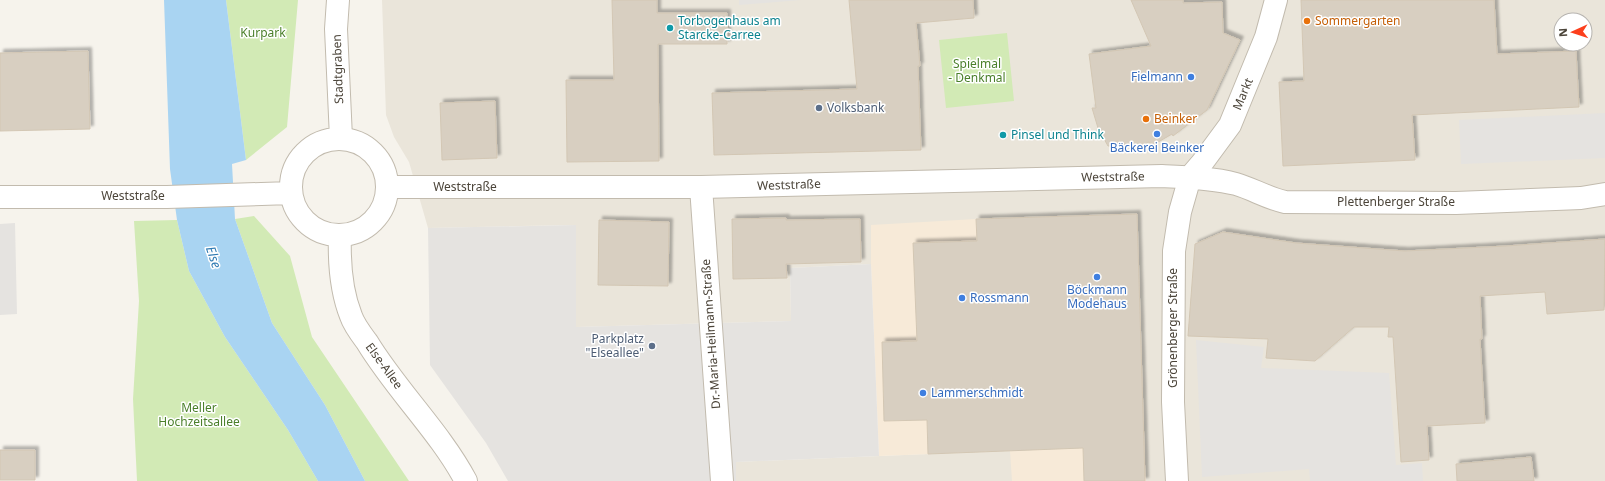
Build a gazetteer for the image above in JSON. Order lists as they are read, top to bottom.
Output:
{
  "streets": {
    "street": [
      "Stadtgraben",
      "Markt",
      "Weststraße",
      "Plettenberger Straße",
      "Grönenberger Straße",
      "Dr.-Maria-Heilmann-Straße",
      "Else-Allee"
    ]
  },
  "crossings": [
    ["Stadtgraben", "Weststraße"],
    ["Stadtgraben", "Else-Allee"],
    ["Markt", "Weststraße"],
    ["Markt", "Plettenberger Straße"],
    ["Markt", "Grönenberger Straße"],
    ["Weststraße", "Plettenberger Straße"],
    ["Weststraße", "Grönenberger Straße"],
    ["Weststraße", "Dr.-Maria-Heilmann-Straße"],
    ["Weststraße", "Else-Allee"],
    ["Plettenberger Straße", "Grönenberger Straße"]
  ],
  "water": ["Else"],
  "parks": ["Kurpark", "Spielmal - Denkmal", "Meller Hochzeitsallee"],
  "places": [
    "Sommergarten",
    "Torbogenhaus am Starcke-Carree",
    "Fielmann",
    "Volksbank",
    "Beinker",
    "Bäckerei Beinker",
    "Pinsel und Think",
    "Böckmann Modehaus",
    "Rossmann",
    "Parkplatz \"Elseallee\"",
    "Lammerschmidt"
  ],
  "north": "left"
}
